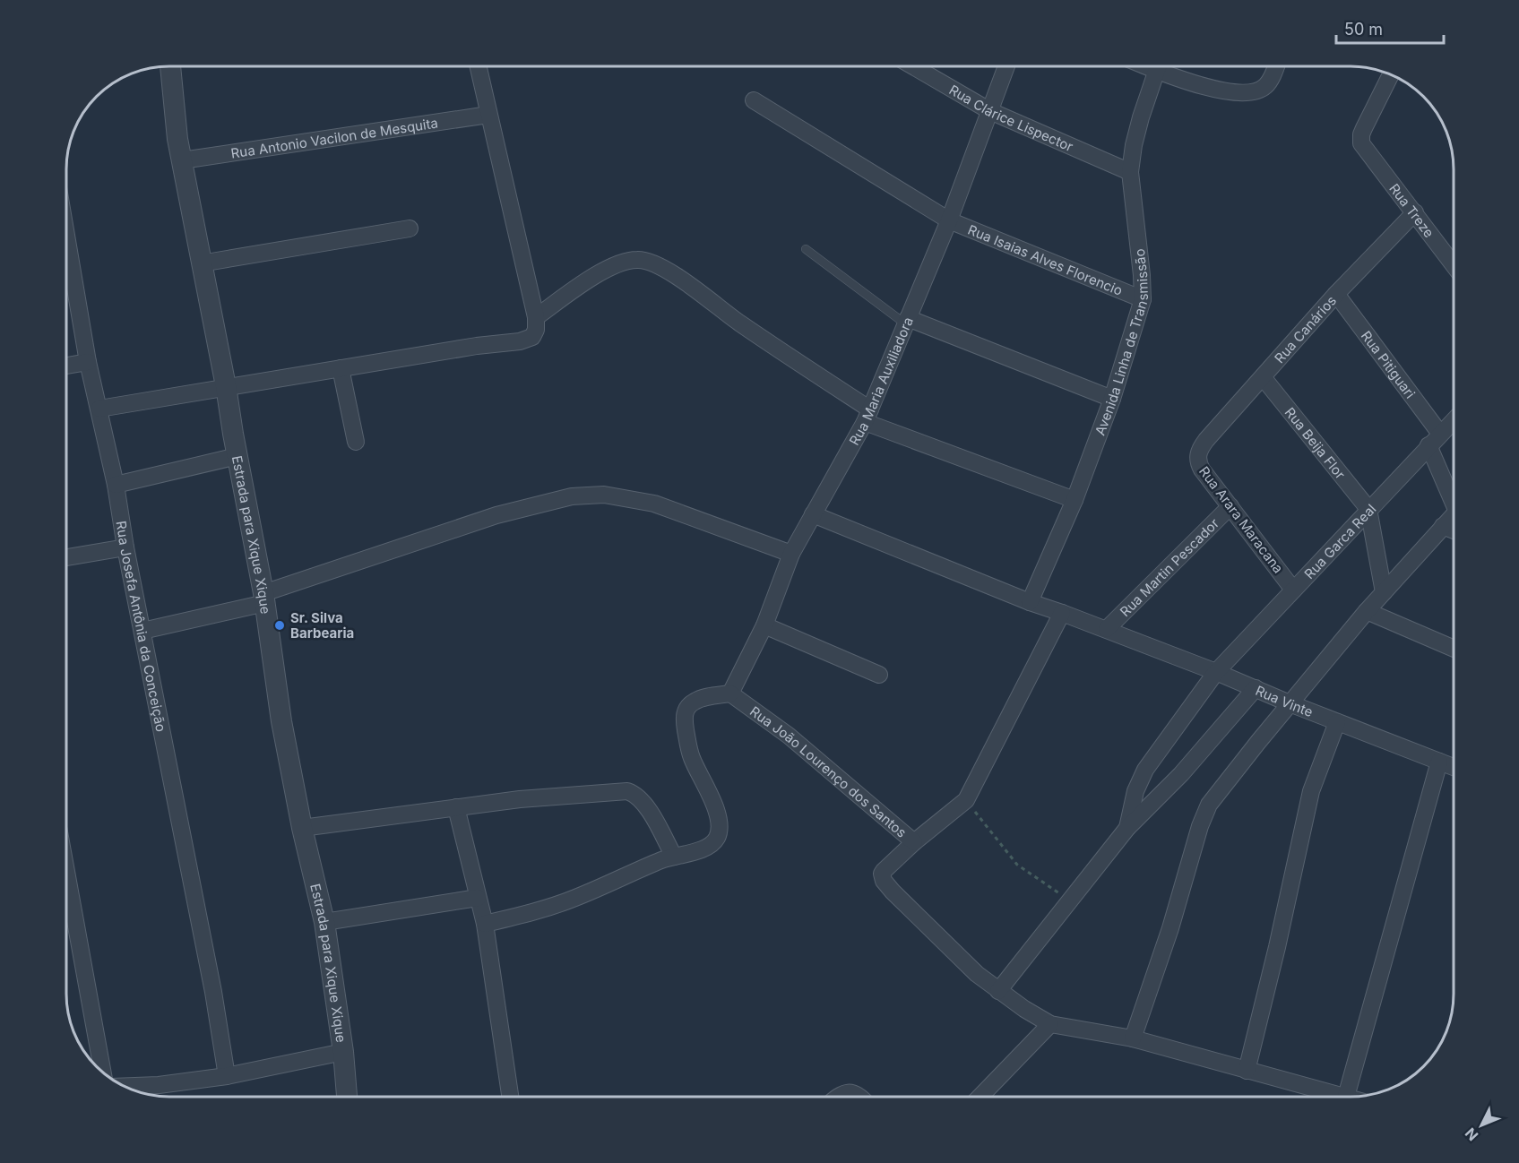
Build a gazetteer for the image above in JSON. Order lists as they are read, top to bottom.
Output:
{
  "streets": {
    "street": [
      "Rua Clárice Lispector",
      "Rua Antonio Vacilon de Mesquita",
      "Rua Treze",
      "Rua Isaias Alves Florencio",
      "Rua Canários",
      "Avenida Linha de Transmissão",
      "Rua Pitiguari",
      "Rua Maria Auxiliadora",
      "Rua Beija Flor",
      "Rua Arara Maracana",
      "Estrada para Xique Xique",
      "Rua Garca Real",
      "Rua Martin Pescador",
      "Rua Josefa Antônia da Conceição",
      "Rua Vinte",
      "Rua João Lourenço dos Santos"
    ]
  },
  "crossings": [
    ["Rua Clárice Lispector", "Avenida Linha de Transmissão"],
    ["Rua Clárice Lispector", "Rua Maria Auxiliadora"],
    ["Rua Antonio Vacilon de Mesquita", "Estrada para Xique Xique"],
    ["Rua Treze", "Rua Canários"],
    ["Rua Isaias Alves Florencio", "Avenida Linha de Transmissão"],
    ["Rua Isaias Alves Florencio", "Rua Maria Auxiliadora"],
    ["Rua Canários", "Rua Pitiguari"],
    ["Rua Canários", "Rua Beija Flor"],
    ["Rua Canários", "Rua Arara Maracana"],
    ["Avenida Linha de Transmissão", "Rua Vinte"],
    ["Rua Pitiguari", "Rua Garca Real"],
    ["Rua Maria Auxiliadora", "Rua Vinte"],
    ["Rua Maria Auxiliadora", "Rua João Lourenço dos Santos"],
    ["Rua Beija Flor", "Rua Garca Real"],
    ["Rua Arara Maracana", "Rua Garca Real"],
    ["Rua Arara Maracana", "Rua Martin Pescador"],
    ["Rua Garca Real", "Rua Vinte"],
    ["Rua Martin Pescador", "Rua Vinte"]
  ],
  "places": ["Sr. Silva Barbearia"],
  "scale_bar": "50 m",
  "north": "bottom left"
}
